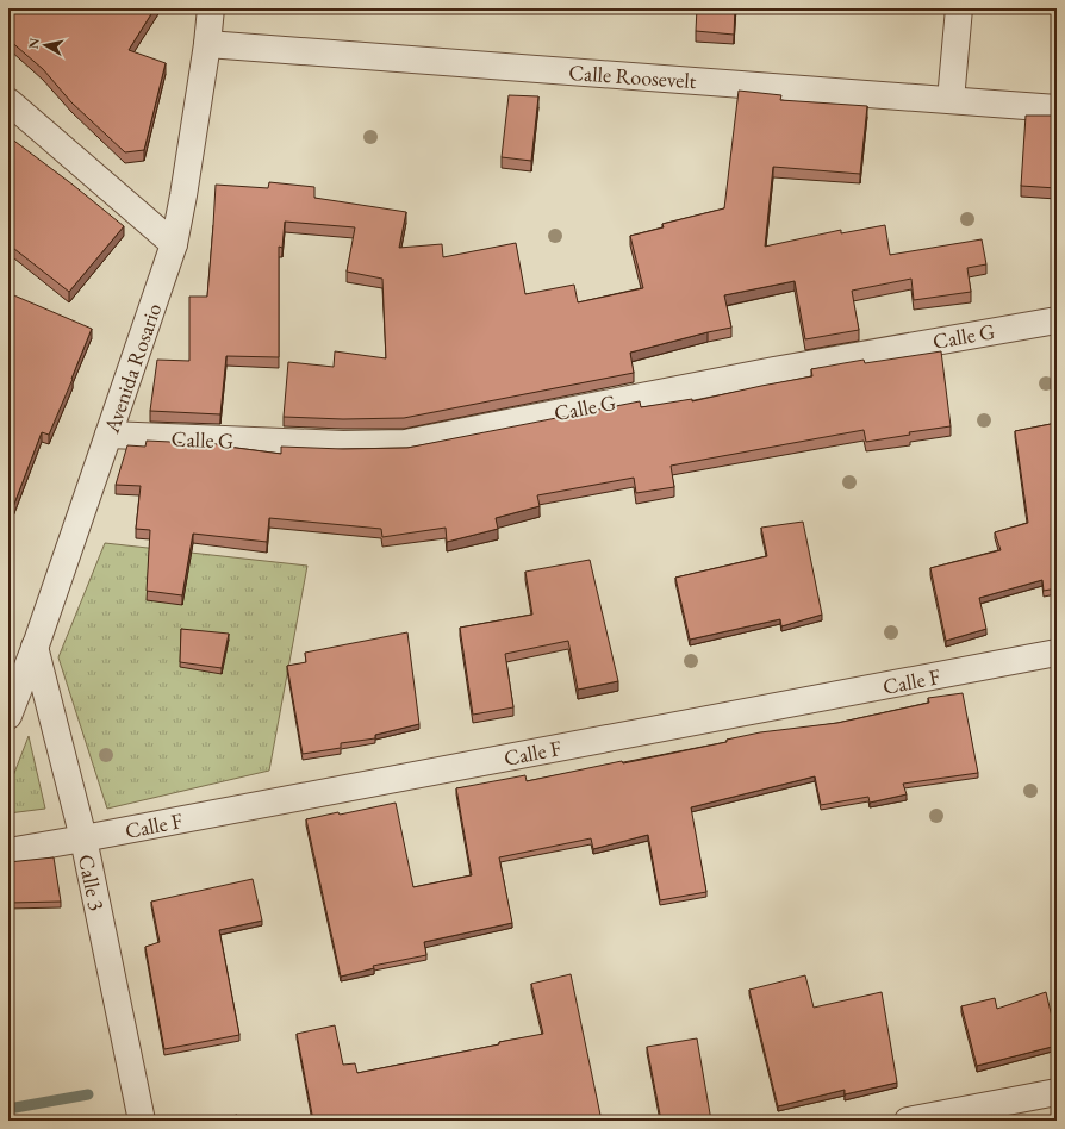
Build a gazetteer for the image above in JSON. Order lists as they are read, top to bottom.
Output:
{
  "streets": {
    "street": [
      "Calle Roosevelt",
      "Calle G",
      "Avenida Rosario",
      "Calle F",
      "Calle 3"
    ]
  },
  "crossings": [
    ["Calle Roosevelt", "Avenida Rosario"],
    ["Calle G", "Avenida Rosario"],
    ["Avenida Rosario", "Calle 3"],
    ["Calle F", "Calle 3"]
  ],
  "north": "left"
}
